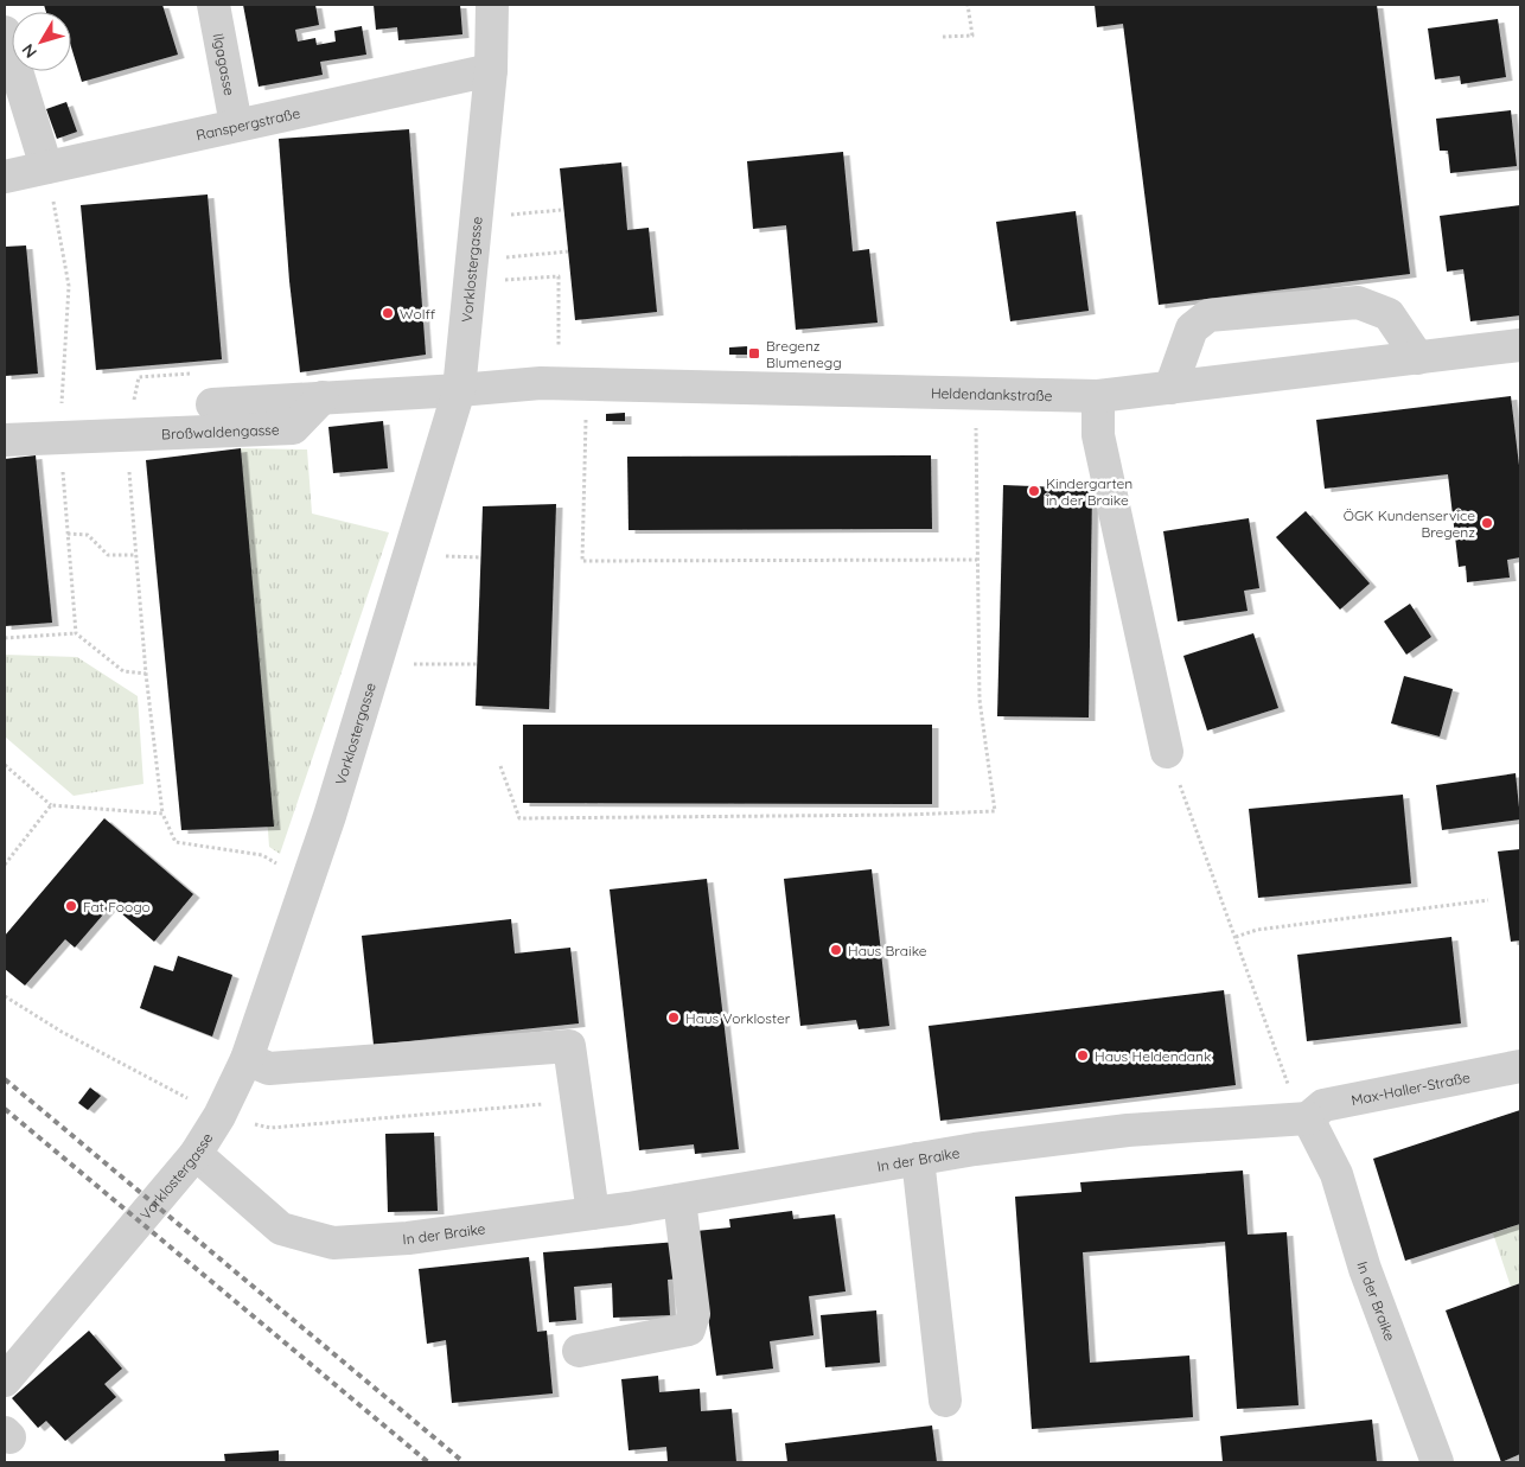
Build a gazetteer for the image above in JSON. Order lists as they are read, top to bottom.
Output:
{
  "streets": {
    "street": [
      "Ilgagasse",
      "Ranspergstraße",
      "Vorklostergasse",
      "Heldendankstraße",
      "Broßwaldengasse",
      "Max-Haller-Straße",
      "In der Braike"
    ]
  },
  "crossings": [
    ["Ilgagasse", "Ranspergstraße"],
    ["Ranspergstraße", "Vorklostergasse"],
    ["Vorklostergasse", "Heldendankstraße"],
    ["Vorklostergasse", "In der Braike"],
    ["Max-Haller-Straße", "In der Braike"]
  ],
  "places": {
    "other": [
      "Wolff",
      "Kindergarten in der Braike",
      "ÖGK Kundenservice Bregenz",
      "Fat Foogo",
      "Haus Braike",
      "Haus Vorkloster",
      "Haus Heldendank"
    ],
    "transit": ["Bregenz Blumenegg"]
  },
  "north": "bottom left"
}
